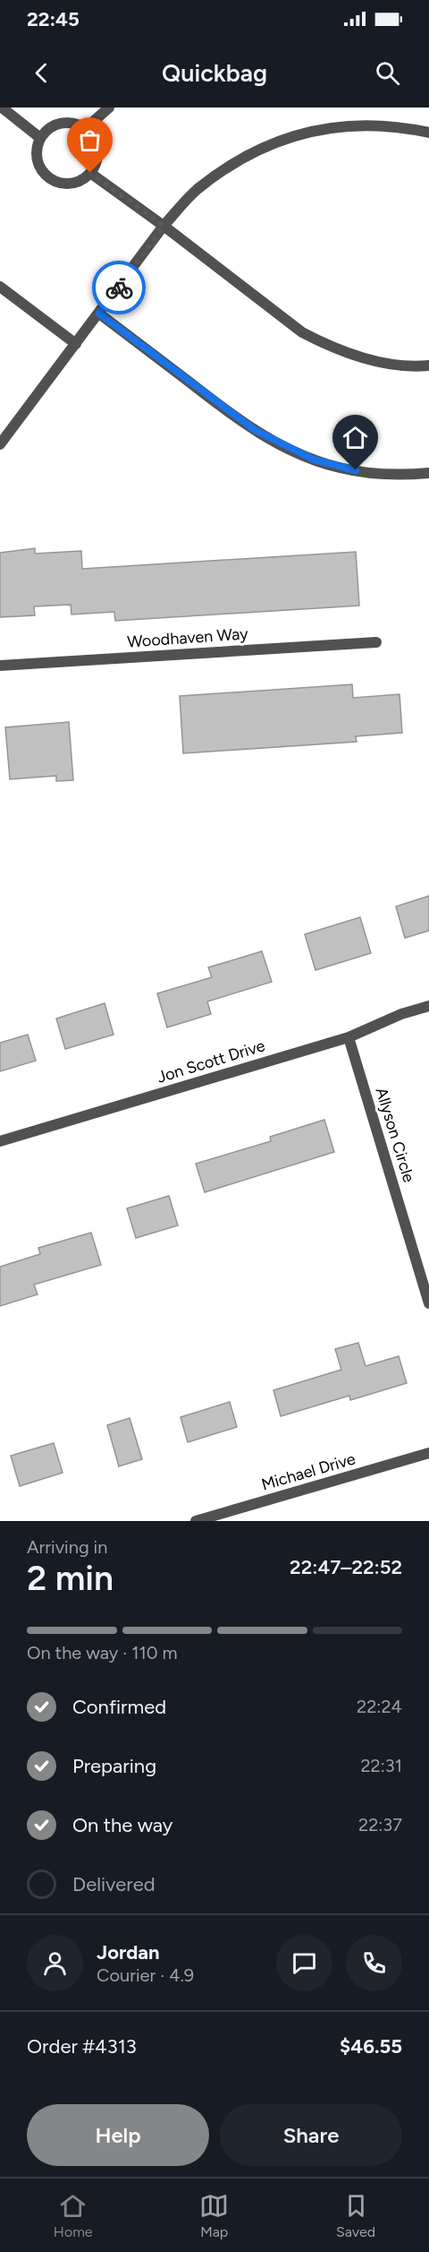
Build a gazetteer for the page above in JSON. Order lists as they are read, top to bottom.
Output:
{
  "streets": {
    "street": [
      "Woodhaven Way",
      "Jon Scott Drive",
      "Allyson Circle",
      "Michael Drive"
    ]
  },
  "crossings": [
    ["Jon Scott Drive", "Allyson Circle"]
  ],
  "page": {
    "status": "22:45",
    "header": "Quickbag",
    "heading": ["2 min", "Arriving in", "22:47–22:52"],
    "panel": [
      "Jordan",
      "Courier · 4.9",
      "Order #4313",
      "$46.55"
    ],
    "bar": "On the way · 110 m",
    "list": [
      ["Confirmed", "22:24"],
      ["Preparing", "22:31"],
      ["On the way", "22:37"],
      "Delivered"
    ],
    "buttons": ["Help", "Share"],
    "tabs": ["Home", "Map", "Saved"]
  }
}
